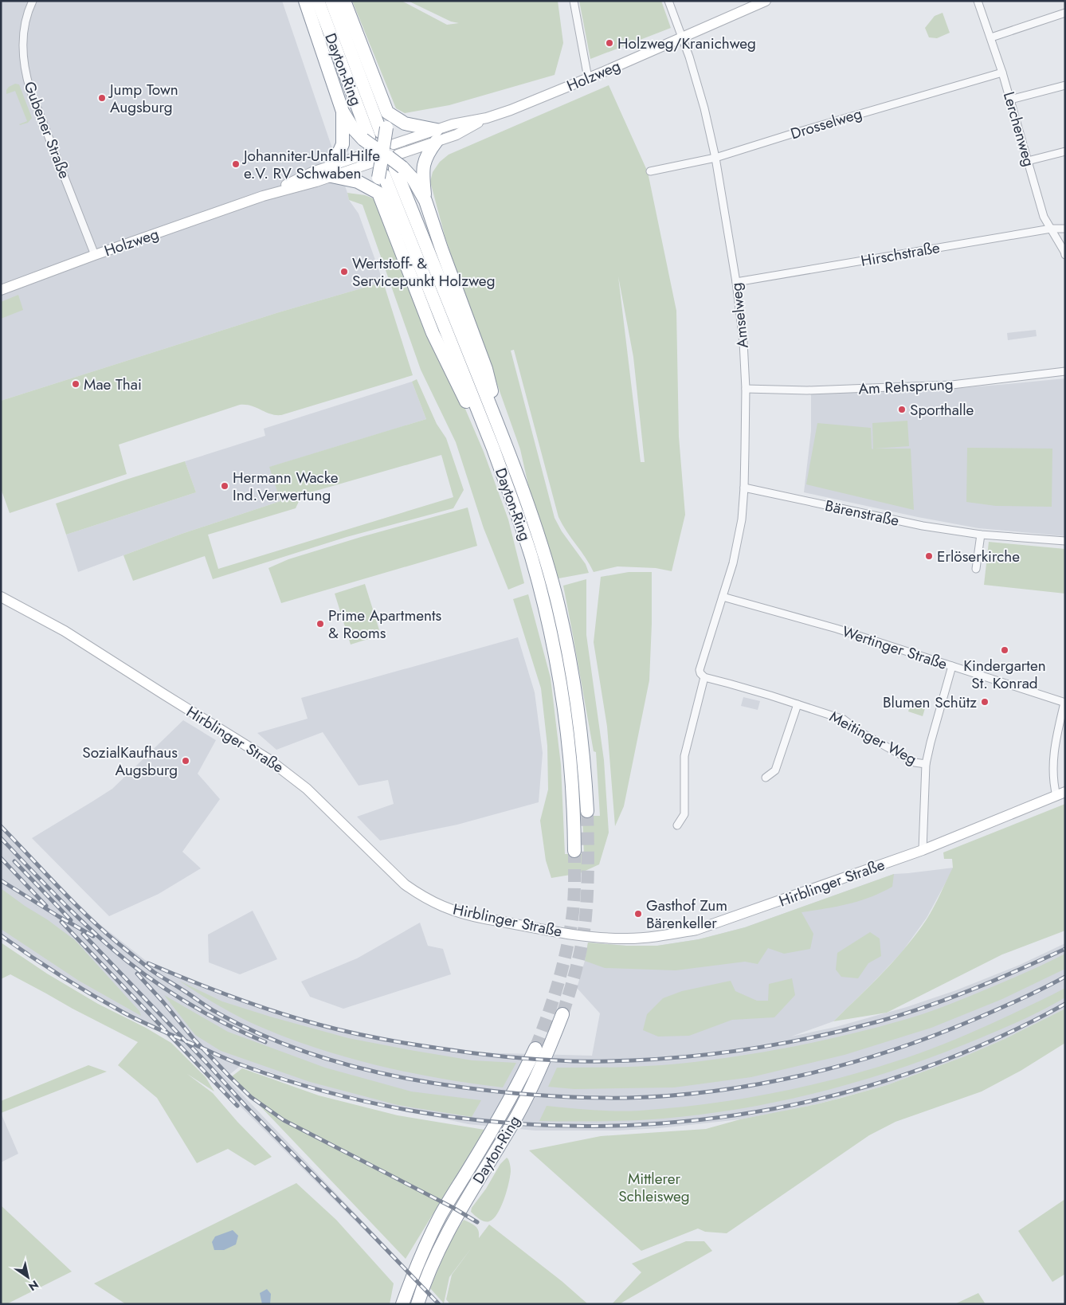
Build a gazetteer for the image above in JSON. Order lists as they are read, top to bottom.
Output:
{
  "streets": {
    "highway": ["Dayton-Ring"],
    "street": [
      "Holzweg",
      "Drosselweg",
      "Lerchenweg",
      "Gubener Straße",
      "Hirschstraße",
      "Amselweg",
      "Am Rehsprung",
      "Bärenstraße",
      "Wertinger Straße",
      "Meitinger Weg",
      "Hirblinger Straße"
    ]
  },
  "crossings": [
    ["Dayton-Ring", "Holzweg"],
    ["Holzweg", "Gubener Straße"],
    ["Holzweg", "Amselweg"],
    ["Drosselweg", "Lerchenweg"],
    ["Drosselweg", "Amselweg"],
    ["Lerchenweg", "Hirschstraße"],
    ["Hirschstraße", "Amselweg"],
    ["Amselweg", "Am Rehsprung"],
    ["Amselweg", "Bärenstraße"],
    ["Amselweg", "Wertinger Straße"]
  ],
  "parks": ["Mittlerer Schleisweg"],
  "places": [
    "Holzweg/Kranichweg",
    "Jump Town Augsburg",
    "Johanniter-Unfall-Hilfe e.V. RV Schwaben",
    "Wertstoff- & Servicepunkt Holzweg",
    "Mae Thai",
    "Sporthalle",
    "Hermann Wacke Ind.Verwertung",
    "Erlöserkirche",
    "Prime Apartments & Rooms",
    "Kindergarten St. Konrad",
    "Blumen Schütz",
    "SozialKaufhaus Augsburg",
    "Gasthof Zum Bärenkeller"
  ],
  "north": "bottom right"
}
